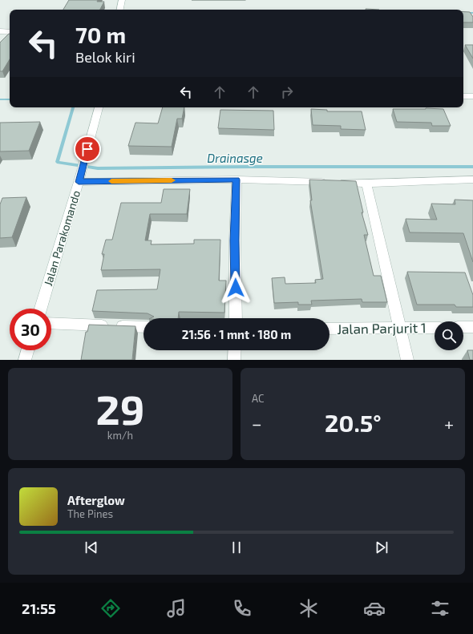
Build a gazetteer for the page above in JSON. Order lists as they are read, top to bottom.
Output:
{
  "streets": {
    "street": ["Jalan Parakomando", "Jalan Parjurit 1"]
  },
  "water": ["Drainasge"],
  "page": {
    "turn": ["70 m", "Belok kiri"],
    "limit": "30",
    "trip": "21:56 · 1 mnt · 180 m",
    "tile": [
      ["29", "km/h"],
      "AC"
    ],
    "heat": ["−", "20.5°", "+"],
    "song": ["Afterglow", "The Pines"],
    "tabs": "21:55"
  }
}
